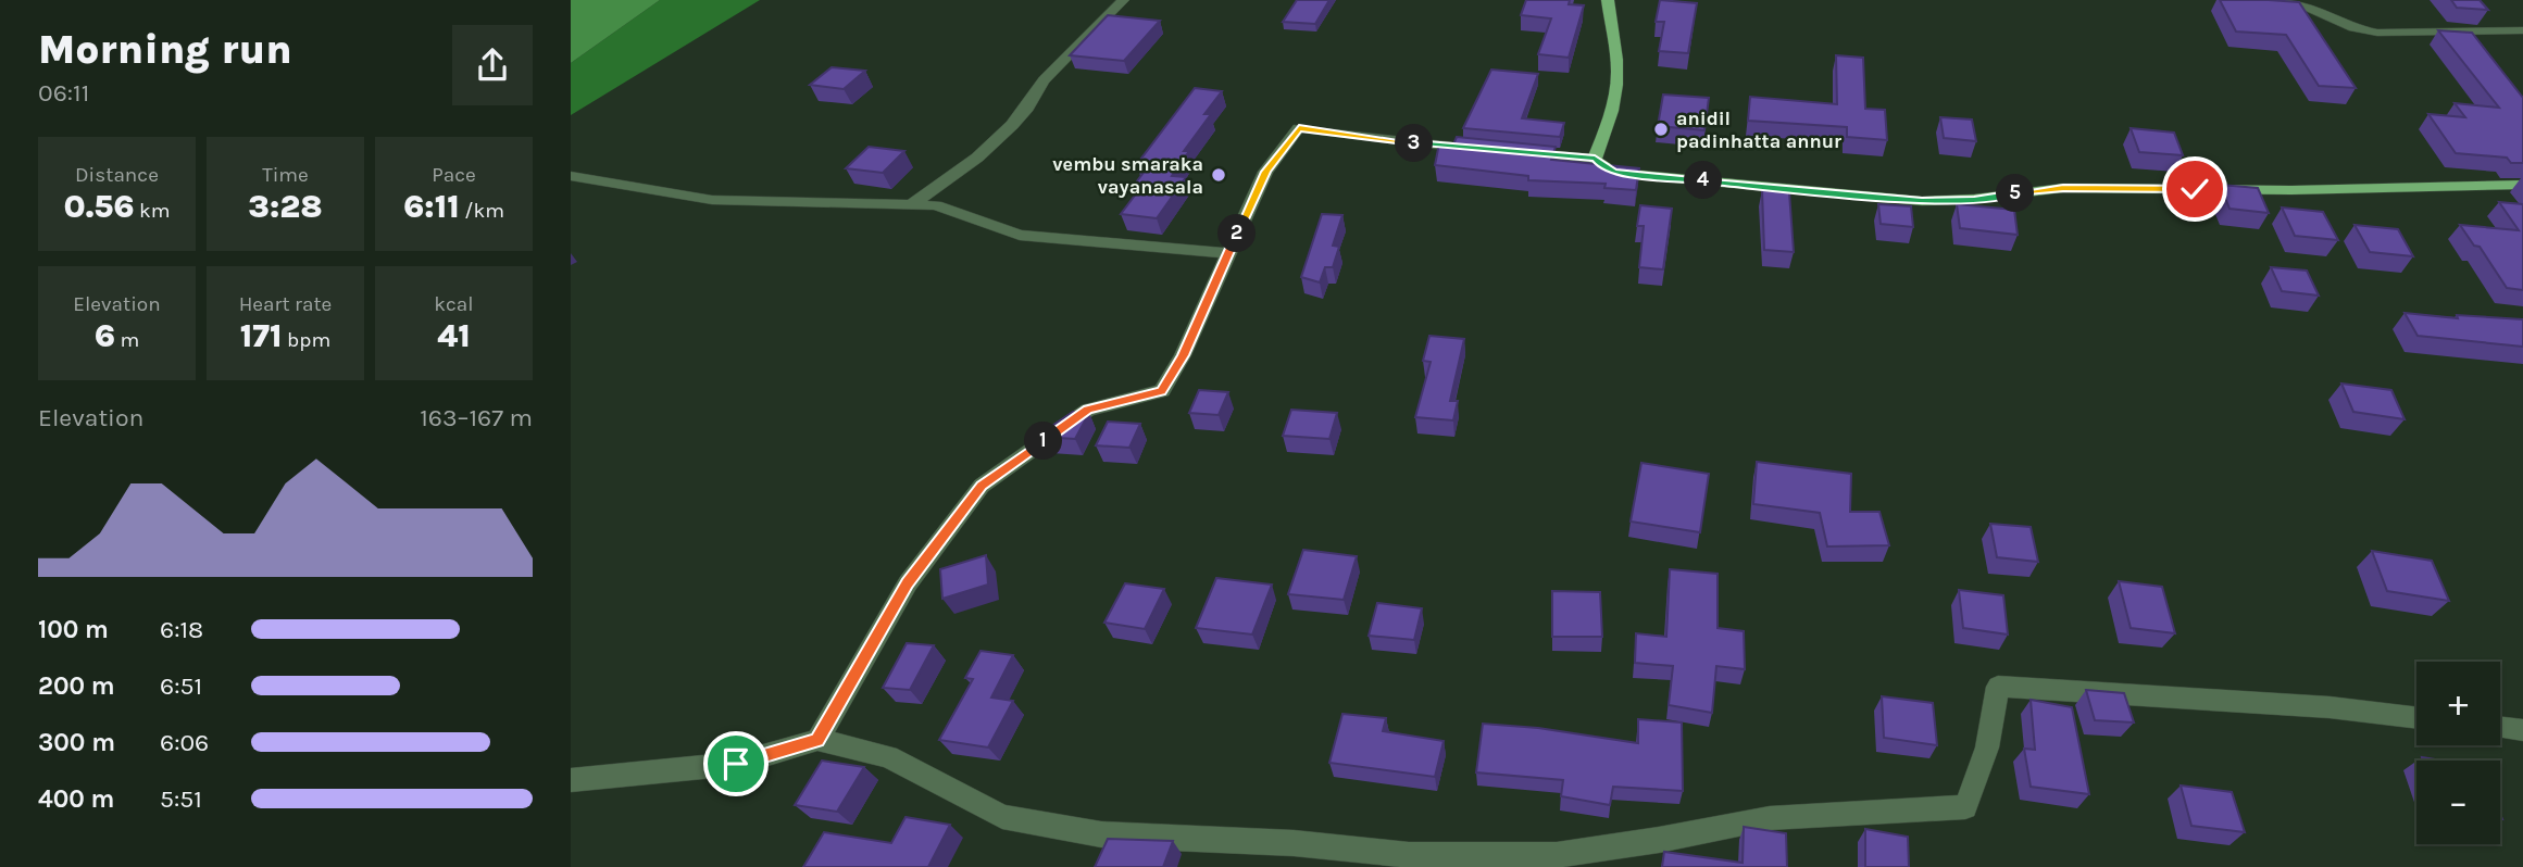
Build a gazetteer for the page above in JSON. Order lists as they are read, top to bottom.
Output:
{
  "places": ["anidil padinhatta annur", "vembu smaraka vayanasala"],
  "page": {
    "heading": ["Morning run", "06:11"],
    "pins": [
      "3",
      "4",
      "5",
      "2",
      "1"
    ],
    "stats": [
      ["Distance", "0.56 km"],
      ["Time", "3:28"],
      ["Pace", "6:11 /km"],
      ["Elevation", "6 m"],
      ["Heart rate", "171 bpm"],
      ["kcal", "41"]
    ],
    "chart": ["Elevation", "163–167 m"],
    "list": [
      {
        "name": "100 m",
        "note": "6:18"
      },
      {
        "name": "200 m",
        "note": "6:51"
      },
      {
        "name": "300 m",
        "note": "6:06"
      },
      {
        "name": "400 m",
        "note": "5:51"
      }
    ],
    "map_buttons": ["+", "−"]
  }
}
